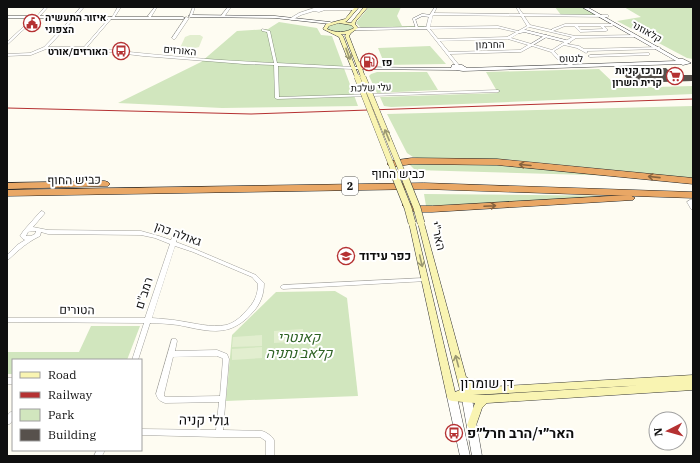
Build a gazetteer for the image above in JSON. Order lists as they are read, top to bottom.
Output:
{
  "streets": {
    "highway": ["כביש החוף", "2"],
    "main road": ["האר\"י", "דן שומרון"],
    "street": [
      "קלאוזנר",
      "החרמון",
      "האורזים",
      "לנטוס",
      "עלי שלכת",
      "גאולה כהן",
      "רמב\"ם",
      "הטורים",
      "גולי קניה"
    ]
  },
  "crossings": [
    ["קלאוזנר", "לנטוס"],
    ["האורזים", "עלי שלכת"],
    ["האורזים", "האר\"י"],
    ["גאולה כהן", "רמב\"ם"],
    ["גאולה כהן", "הטורים"],
    ["האר\"י", "דן שומרון"],
    ["רמב\"ם", "הטורים"]
  ],
  "parks": ["קאנטרי קלאב נתניה"],
  "places": {
    "public building": ["איזור התעשיה הצפוני"],
    "bus stop": ["האורזים/אורט", "האר״י/הרב חרל״פ"],
    "fuel station": ["פז"],
    "supermarket": ["מרכז קניות קרית השרון"],
    "school or university": ["כפר עידוד"]
  },
  "legend": [
    "Road",
    "Railway",
    "Park",
    "Building"
  ],
  "north": "left"
}
